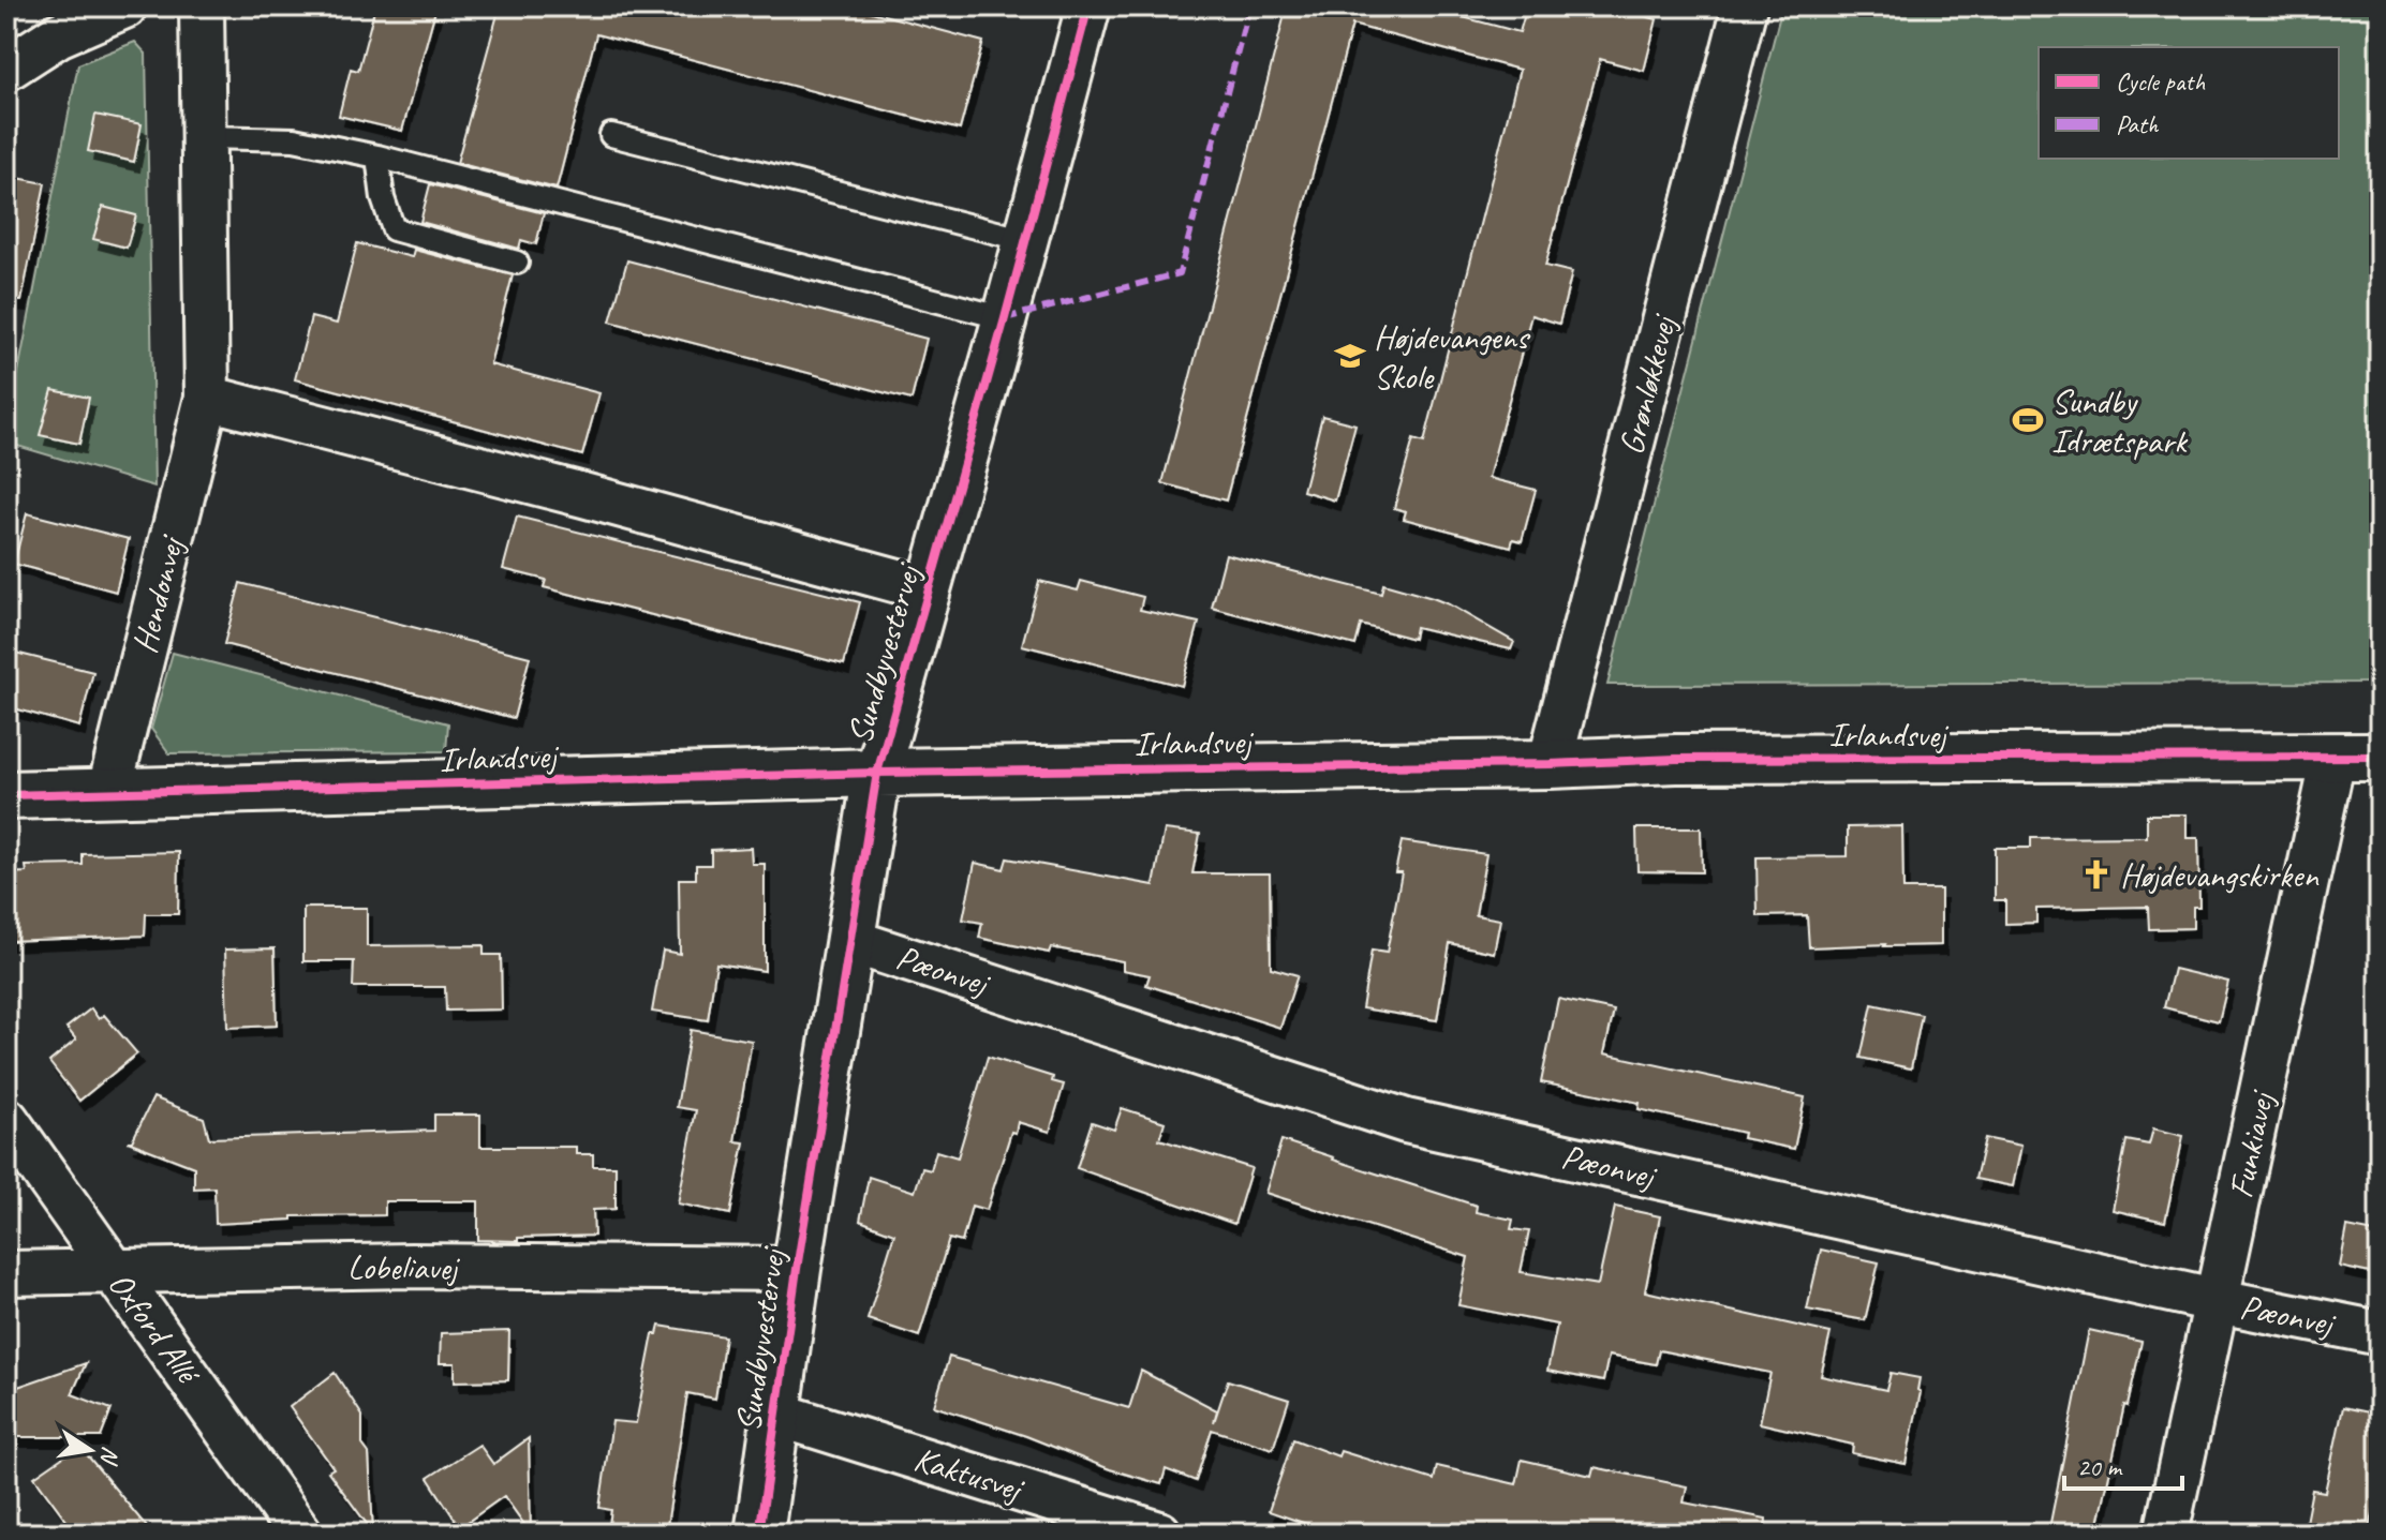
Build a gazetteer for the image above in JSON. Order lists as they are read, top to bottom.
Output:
{
  "streets": {
    "street": [
      "Grønløkkevej",
      "Hendonvej",
      "Sundbyvestervej",
      "Irlandsvej",
      "Pæonvej",
      "Funkiavej",
      "Lobeliavej",
      "Oxford Allé",
      "Kaktusvej"
    ]
  },
  "crossings": [
    ["Grønløkkevej", "Irlandsvej"],
    ["Hendonvej", "Sundbyvestervej"],
    ["Hendonvej", "Irlandsvej"],
    ["Sundbyvestervej", "Irlandsvej"],
    ["Sundbyvestervej", "Pæonvej"],
    ["Sundbyvestervej", "Lobeliavej"],
    ["Sundbyvestervej", "Kaktusvej"],
    ["Irlandsvej", "Funkiavej"],
    ["Pæonvej", "Funkiavej"],
    ["Lobeliavej", "Oxford Allé"]
  ],
  "places": {
    "school or university": ["Højdevangens Skole"],
    "sports": ["Sundby Idrætspark"],
    "church": ["Højdevangskirken"]
  },
  "legend": ["Cycle path", "Path"],
  "scale_bar": "20 m",
  "north": "right"
}
